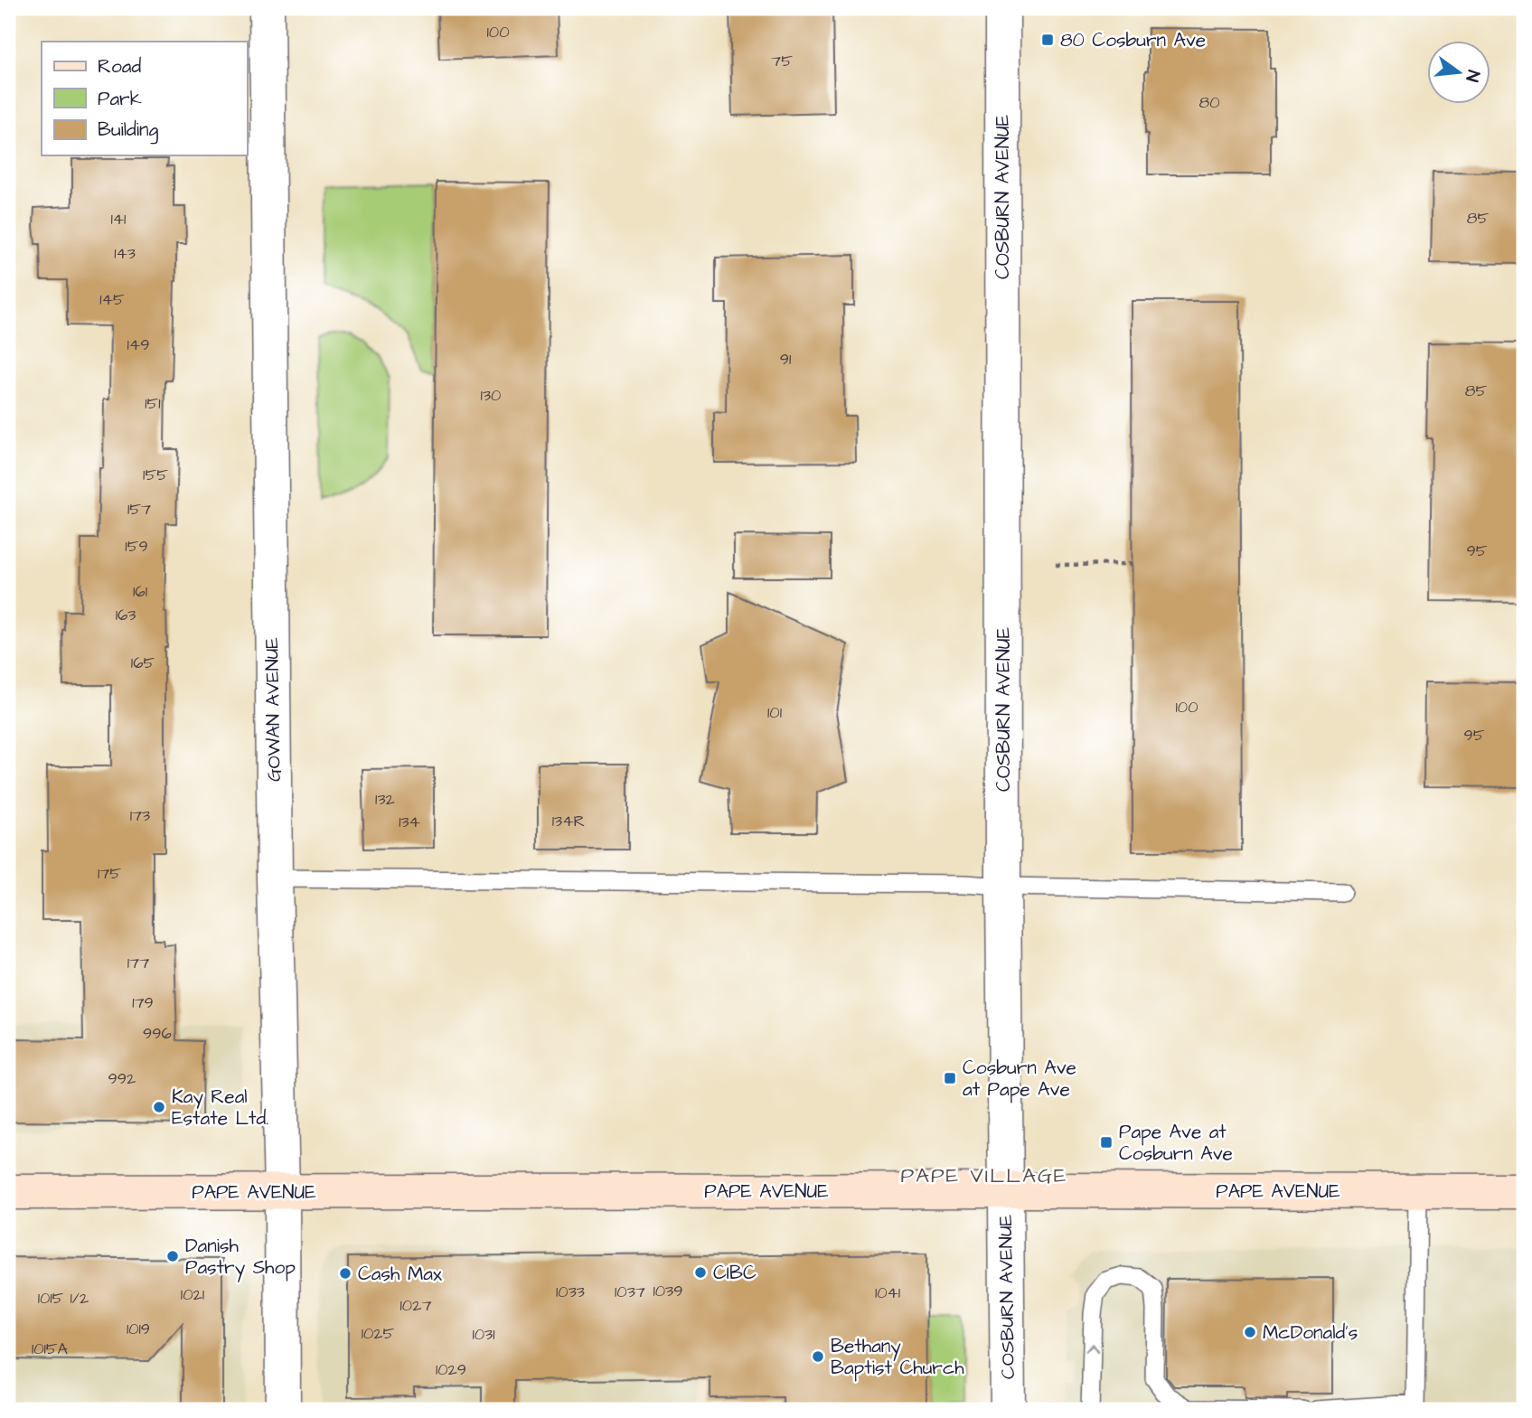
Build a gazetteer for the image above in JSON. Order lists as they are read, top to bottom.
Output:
{
  "streets": {
    "main road": ["PAPE AVENUE"],
    "street": ["COSBURN AVENUE", "GOWAN AVENUE"]
  },
  "crossings": [
    ["COSBURN AVENUE", "PAPE AVENUE"],
    ["GOWAN AVENUE", "PAPE AVENUE"]
  ],
  "districts": ["PAPE VILLAGE"],
  "places": {
    "transit": ["80 Cosburn Ave", "Cosburn Ave at Pape Ave", "Pape Ave at Cosburn Ave"],
    "other": [
      "Kay Real Estate Ltd.",
      "Danish Pastry Shop",
      "CIBC",
      "Cash Max",
      "McDonald's",
      "Bethany Baptist Church"
    ]
  },
  "house_numbers": [
    "100",
    "75",
    "80",
    "85",
    "141",
    "143",
    "145",
    "149",
    "91",
    "85",
    "130",
    "151",
    "155",
    "157",
    "159",
    "95",
    "161",
    "163",
    "165",
    "100",
    "101",
    "95",
    "132",
    "173",
    "134R",
    "134",
    "175",
    "177",
    "179",
    "996",
    "992",
    "1039",
    "1033",
    "1037",
    "1041",
    "1021",
    "1015 1/2",
    "1027",
    "1019",
    "1025",
    "1031",
    "1015A",
    "1029"
  ],
  "legend": ["Road", "Park", "Building"],
  "north": "right"
}
